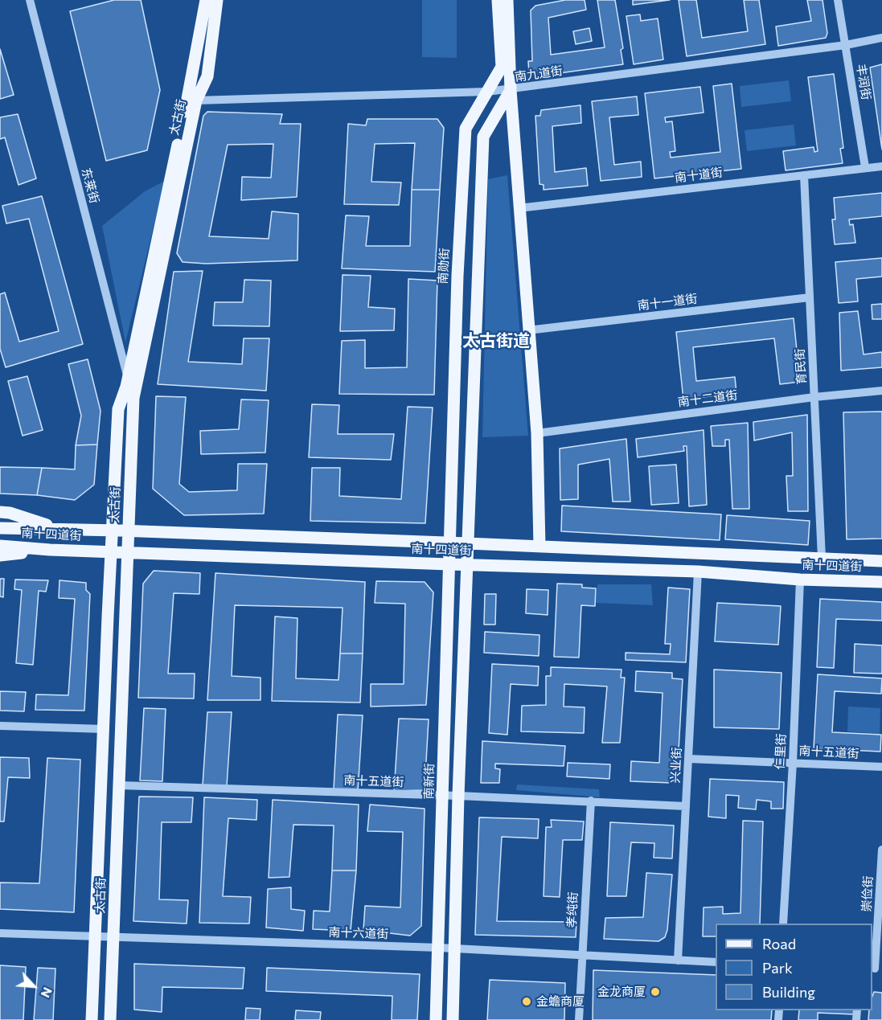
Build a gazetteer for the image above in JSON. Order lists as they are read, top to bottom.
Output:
{
  "streets": {
    "main road": [
      "太古街",
      "南勋街",
      "南十四道街",
      "南新街"
    ],
    "street": [
      "南九道街",
      "丰润街",
      "南十道街",
      "东莱街",
      "南十一道街",
      "育民街",
      "南十二道街",
      "仁里街",
      "南十五道街",
      "兴业街",
      "崇俭街",
      "孝纯街",
      "南十六道街"
    ]
  },
  "crossings": [
    ["南九道街", "丰润街"],
    ["南九道街", "太古街"],
    ["南九道街", "南勋街"],
    ["丰润街", "南十道街"],
    ["太古街", "东莱街"],
    ["太古街", "南十四道街"],
    ["太古街", "南十五道街"],
    ["太古街", "南十六道街"],
    ["南十道街", "育民街"],
    ["南勋街", "南新街"],
    ["南十一道街", "育民街"],
    ["育民街", "南十二道街"],
    ["南十四道街", "仁里街"],
    ["南十四道街", "兴业街"],
    ["南十四道街", "南新街"],
    ["仁里街", "南十五道街"],
    ["南十五道街", "兴业街"],
    ["南十五道街", "南新街"],
    ["南十五道街", "孝纯街"],
    ["兴业街", "南十六道街"],
    ["南新街", "南十六道街"],
    ["孝纯街", "南十六道街"]
  ],
  "districts": ["太古街道"],
  "places": ["金龙商厦", "金蟾商厦"],
  "legend": ["Road", "Park", "Building"],
  "north": "bottom right"
}
